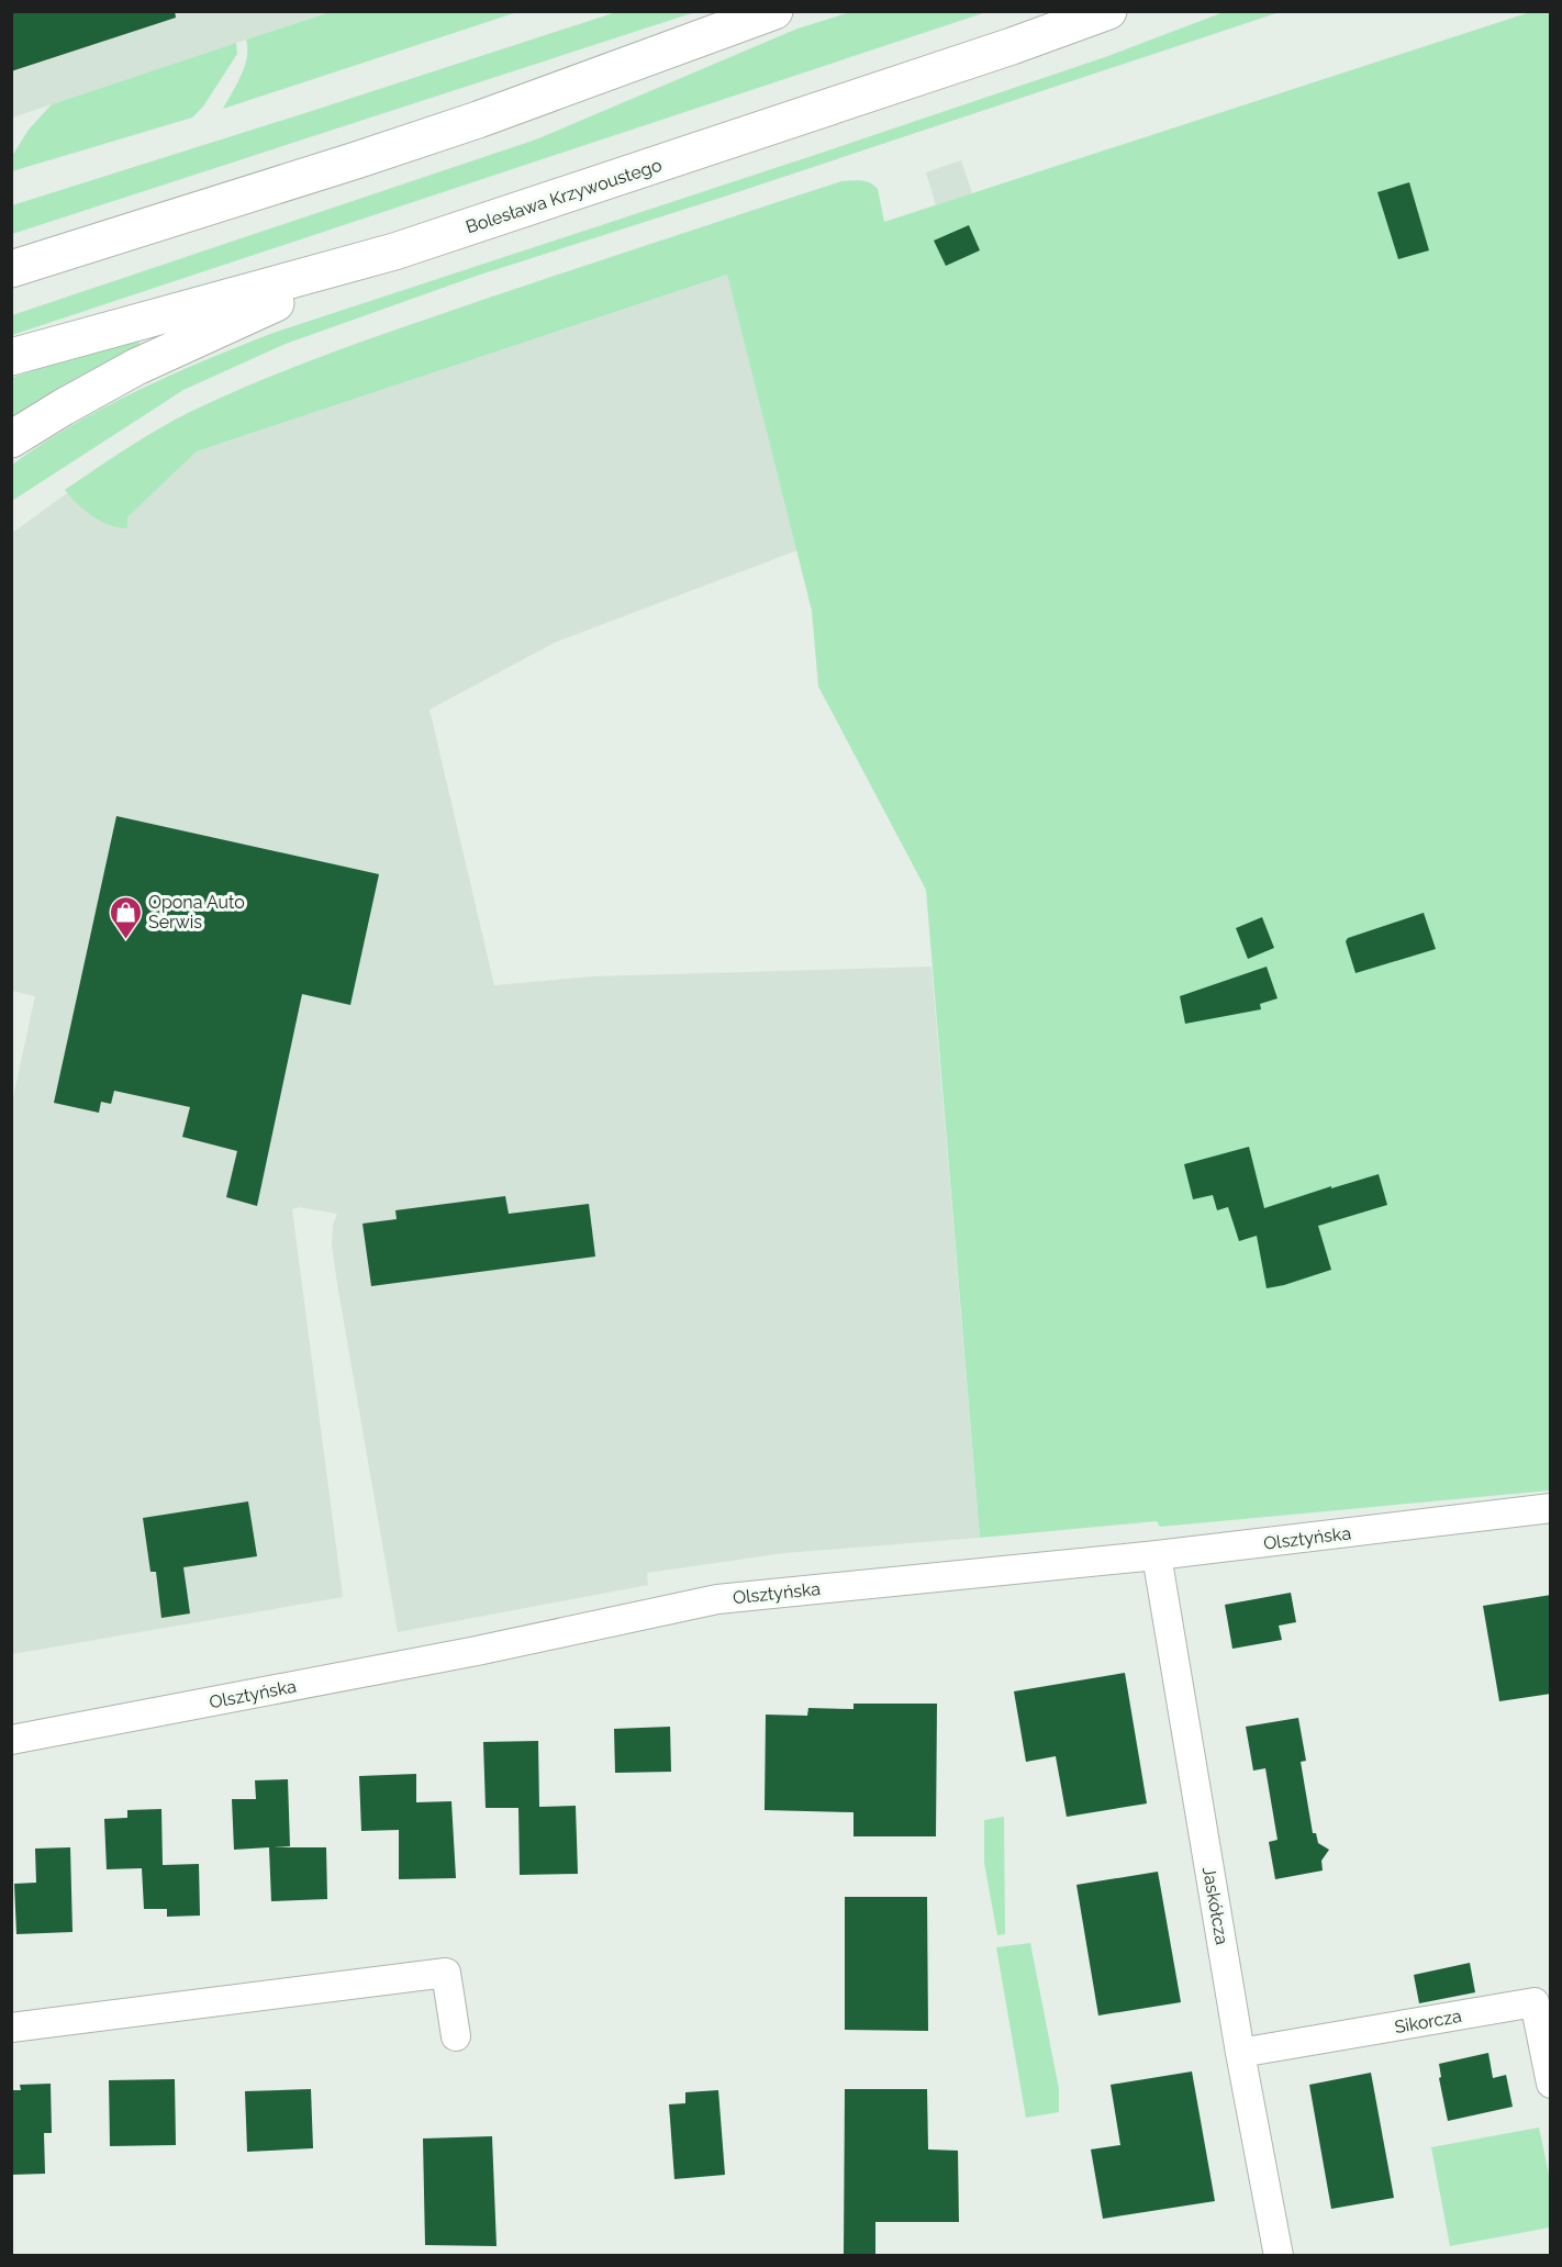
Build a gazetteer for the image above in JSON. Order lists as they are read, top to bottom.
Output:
{
  "streets": {
    "main road": ["Bolesława Krzywoustego"],
    "street": ["Olsztyńska", "Jaskółcza", "Sikorcza"]
  },
  "crossings": [
    ["Olsztyńska", "Jaskółcza"],
    ["Jaskółcza", "Sikorcza"]
  ],
  "places": {
    "shop": ["Opona Auto Serwis"]
  }
}
